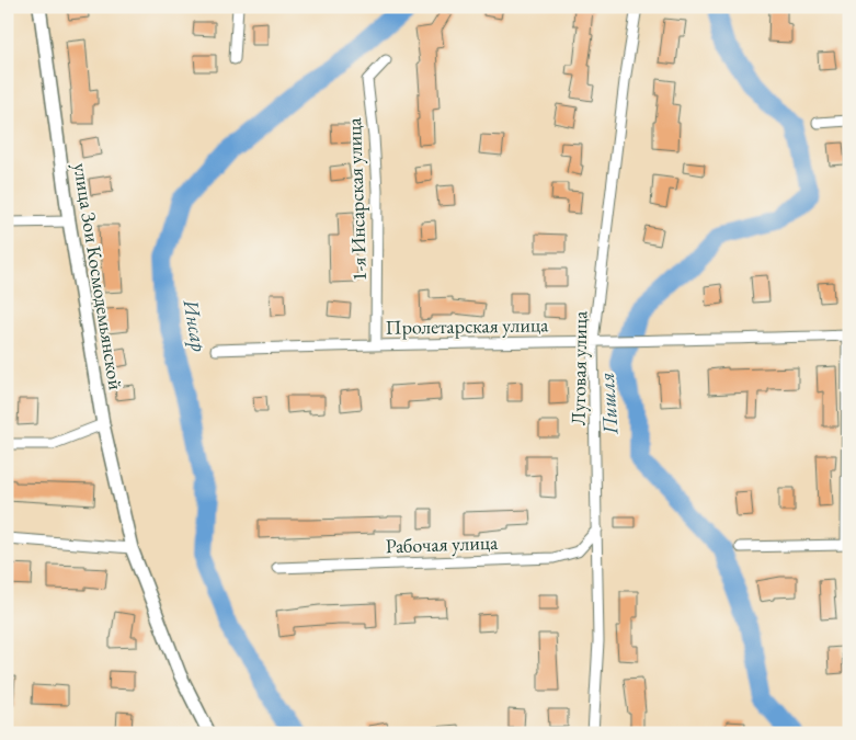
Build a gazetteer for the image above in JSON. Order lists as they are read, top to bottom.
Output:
{
  "streets": {
    "street": [
      "1-я Инсарская улица",
      "улица Зои Космодемьянской",
      "Пролетарская улица",
      "Луговая улица",
      "Рабочая улица"
    ]
  },
  "crossings": [
    ["1-я Инсарская улица", "Пролетарская улица"],
    ["Пролетарская улица", "Луговая улица"],
    ["Луговая улица", "Рабочая улица"]
  ],
  "water": ["Инсар", "Пишля"]
}
